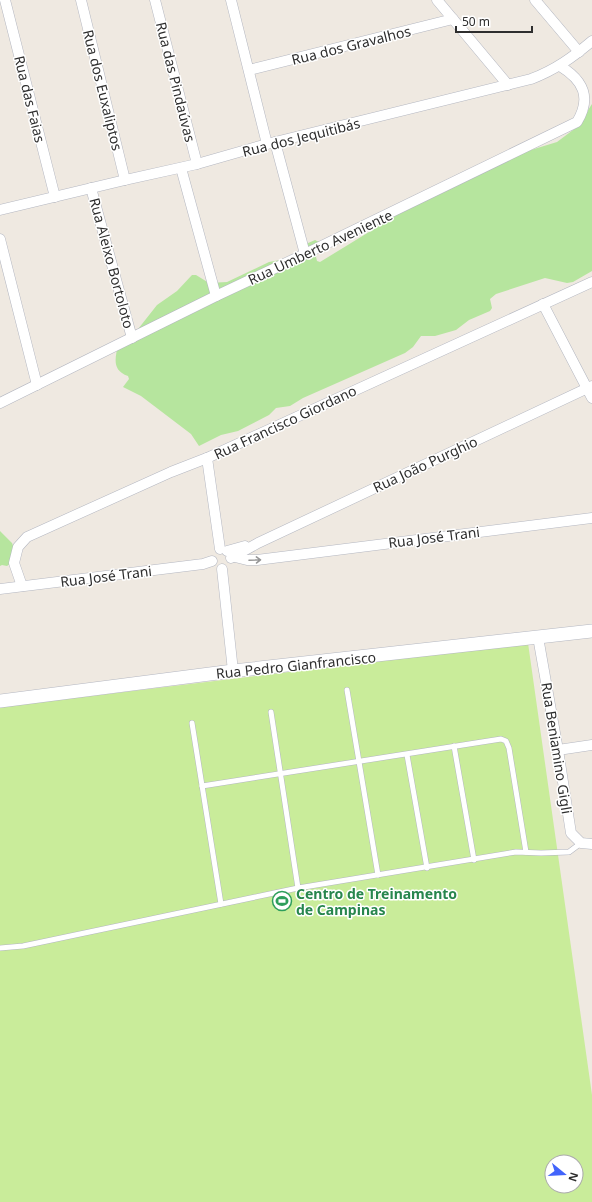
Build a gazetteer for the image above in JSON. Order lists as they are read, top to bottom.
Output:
{
  "streets": {
    "street": [
      "Rua dos Gravalhos",
      "Rua das Pindaúvas",
      "Rua dos Euxaliptos",
      "Rua das Faias",
      "Rua dos Jequitibás",
      "Rua Umberto Aveniente",
      "Rua Aleixo Bortoloto",
      "Rua Francisco Giordano",
      "Rua João Purghio",
      "Rua José Trani",
      "Rua Pedro Gianfrancisco",
      "Rua Beniamino Gigli"
    ]
  },
  "crossings": [
    ["Rua das Pindaúvas", "Rua dos Jequitibás"],
    ["Rua dos Euxaliptos", "Rua dos Jequitibás"],
    ["Rua das Faias", "Rua dos Jequitibás"],
    ["Rua dos Jequitibás", "Rua Umberto Aveniente"],
    ["Rua dos Jequitibás", "Rua Aleixo Bortoloto"],
    ["Rua Umberto Aveniente", "Rua Aleixo Bortoloto"],
    ["Rua Francisco Giordano", "Rua José Trani"],
    ["Rua João Purghio", "Rua José Trani"],
    ["Rua Pedro Gianfrancisco", "Rua Beniamino Gigli"]
  ],
  "places": {
    "sports": ["Centro de Treinamento de Campinas"]
  },
  "scale_bar": "50 m",
  "north": "right"
}
